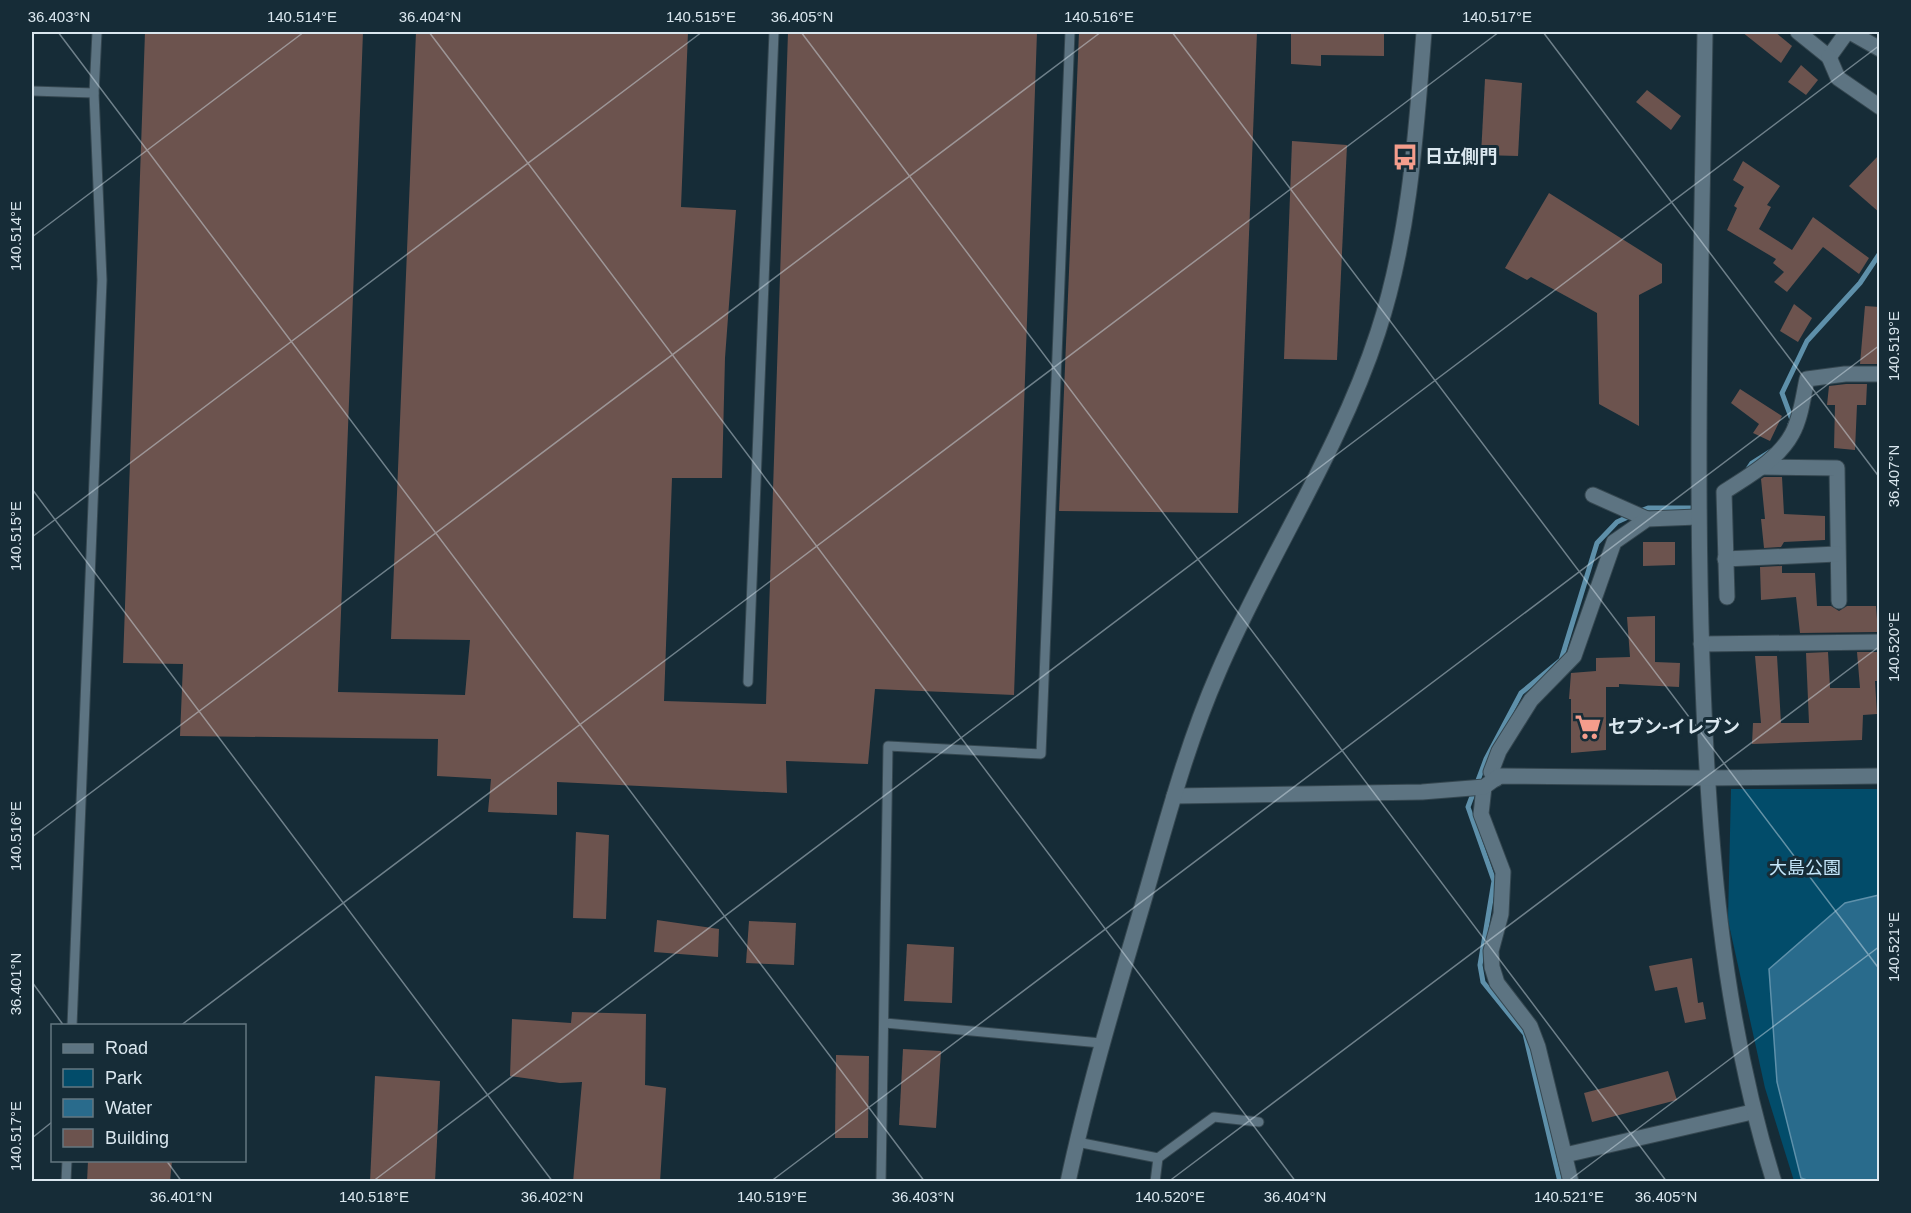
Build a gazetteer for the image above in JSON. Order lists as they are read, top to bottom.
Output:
{
  "parks": ["大島公園"],
  "places": {
    "bus stop": ["日立側門"],
    "supermarket": ["セブン-イレブン"]
  },
  "legend": [
    "Road",
    "Park",
    "Water",
    "Building"
  ],
  "coordinates": [
    "36.403°N",
    "140.514°E",
    "36.404°N",
    "140.515°E",
    "36.405°N",
    "140.516°E",
    "140.517°E",
    "140.519°E",
    "36.407°N",
    "140.520°E",
    "140.521°E",
    "36.401°N",
    "140.518°E",
    "36.402°N"
  ]
}
